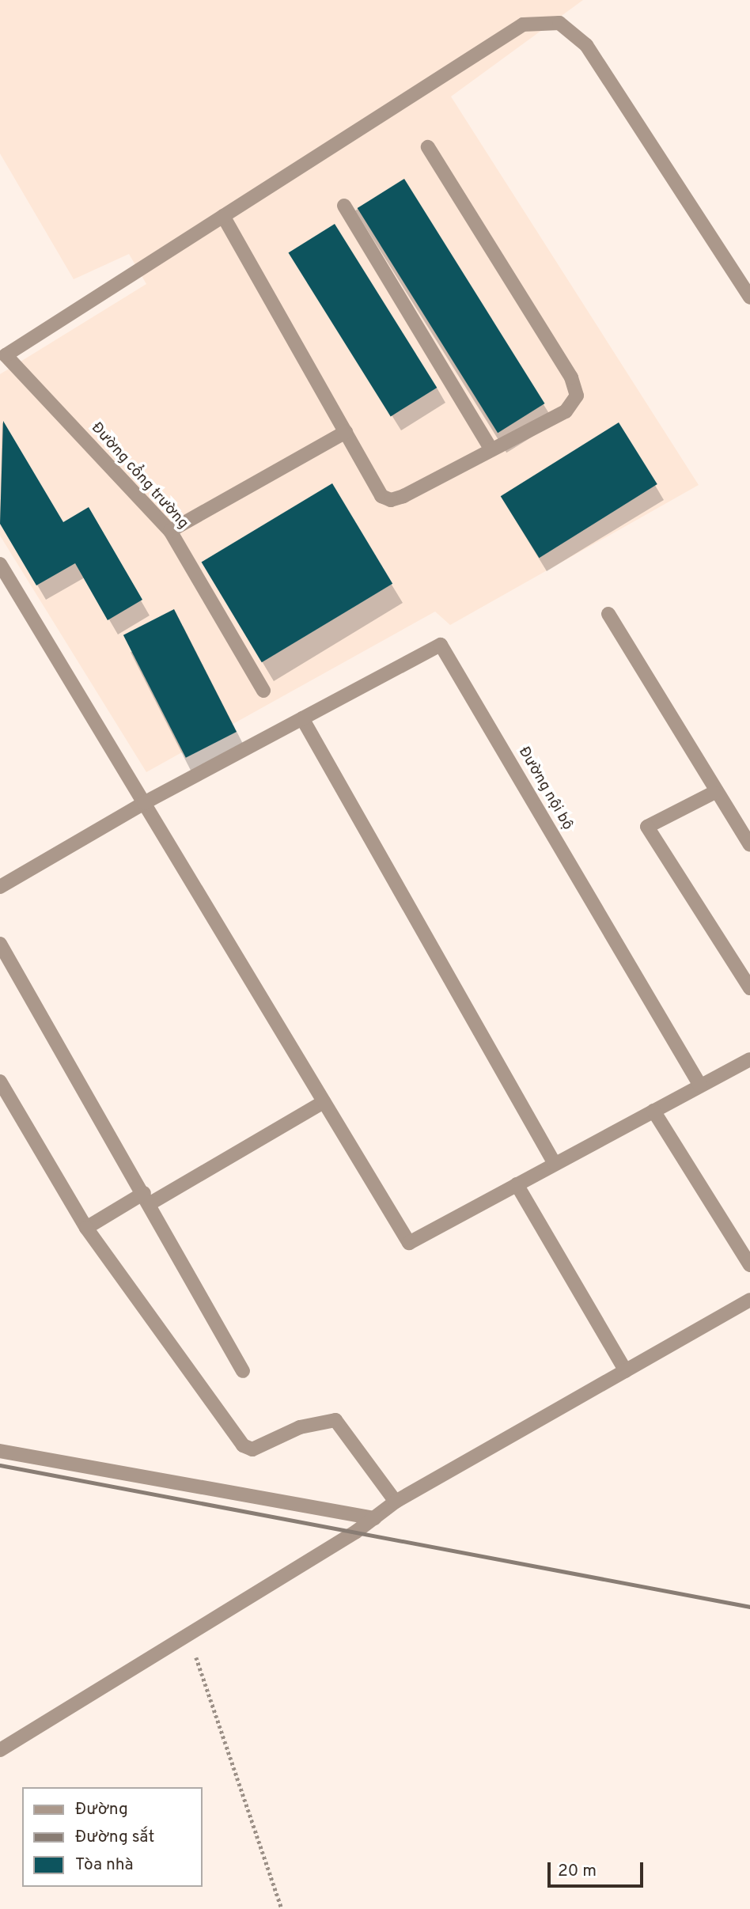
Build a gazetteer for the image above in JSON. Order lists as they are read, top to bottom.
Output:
{
  "streets": {
    "street": ["Đường cổng trường", "Đường nội bộ"]
  },
  "legend": ["Đường", "Đường sắt", "Tòa nhà"],
  "scale_bar": "20 m"
}
